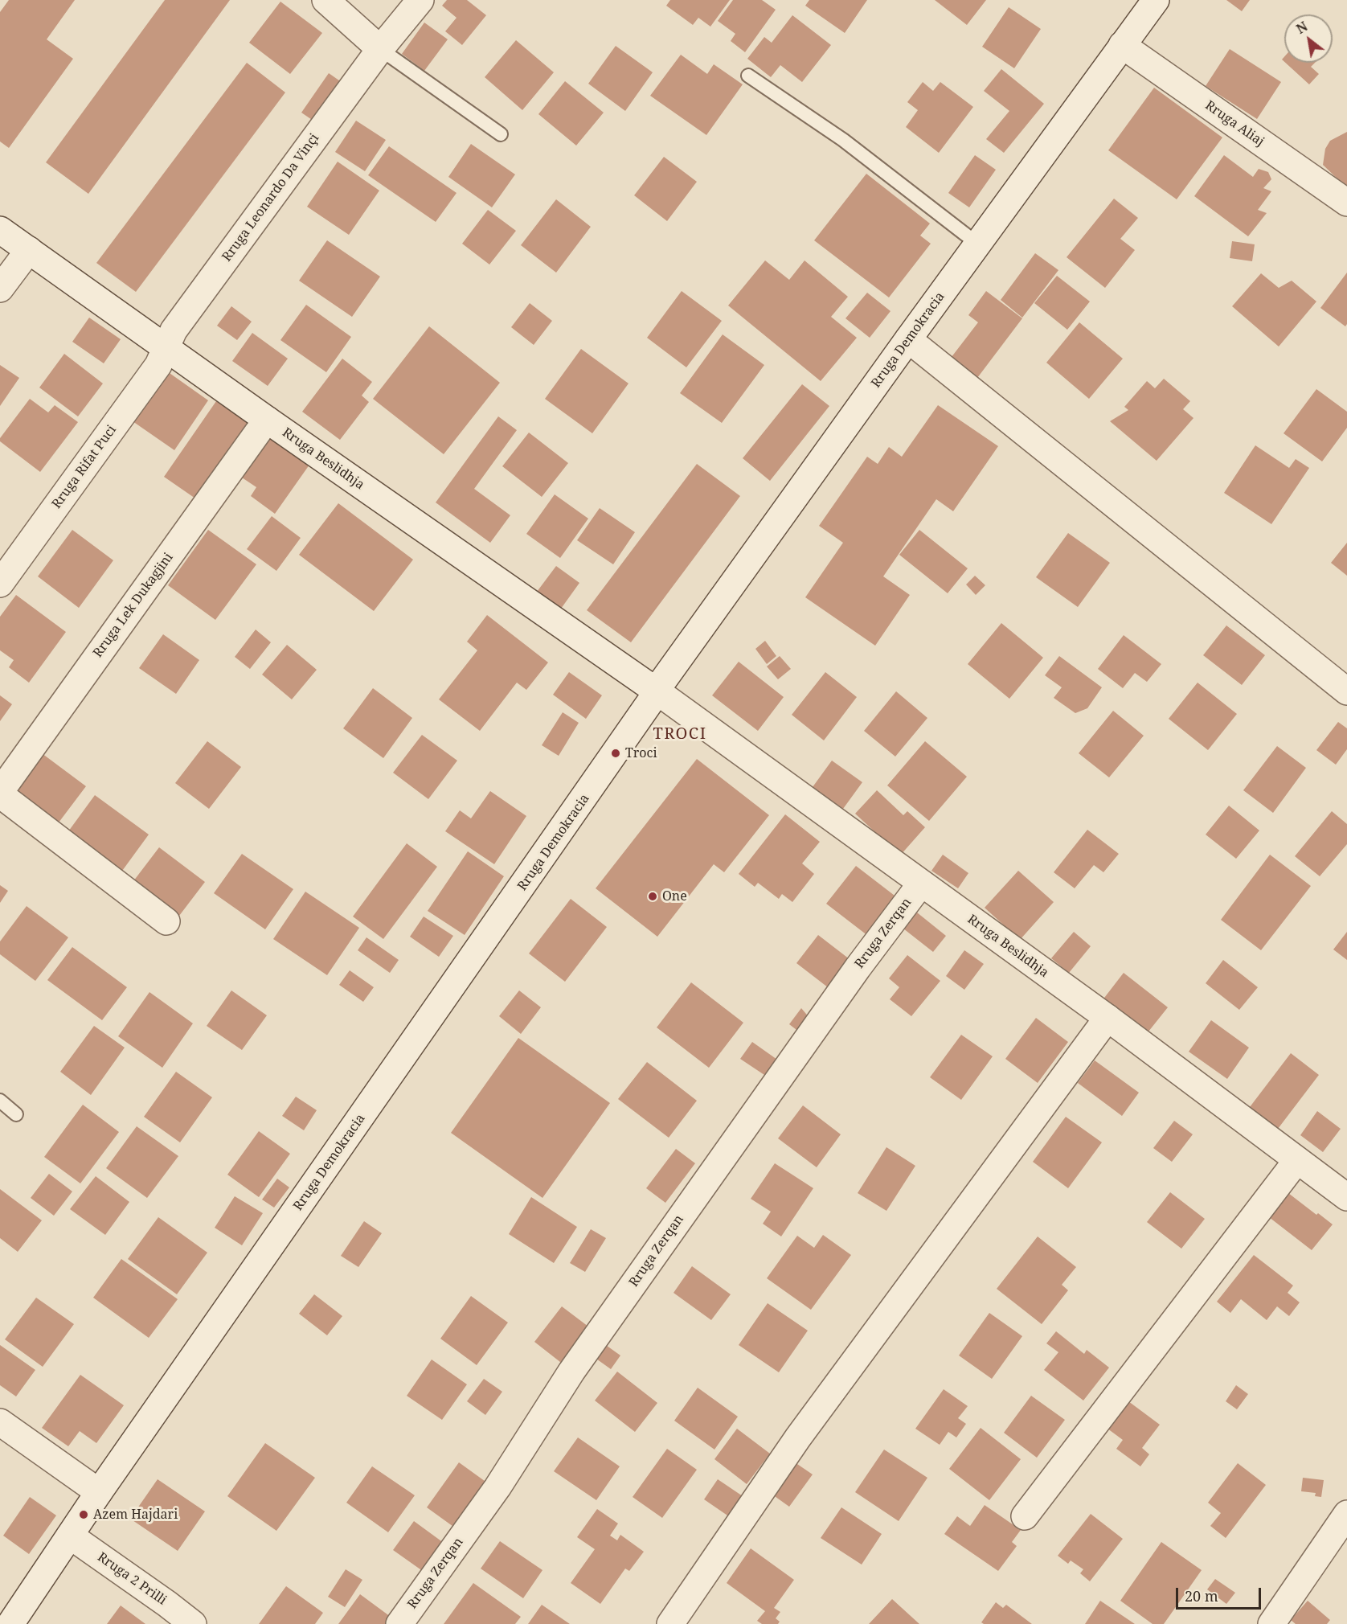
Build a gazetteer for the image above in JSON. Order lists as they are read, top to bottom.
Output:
{
  "streets": {
    "street": [
      "Rruga Aliaj",
      "Rruga Leonardo Da Vinçi",
      "Rruga Demokracia",
      "Rruga Beslidhja",
      "Rruga Rifat Puci",
      "Rruga Lek Dukagjini",
      "Rruga Zerqan",
      "Rruga 2 Prilli"
    ]
  },
  "crossings": [
    ["Rruga Aliaj", "Rruga Demokracia"],
    ["Rruga Leonardo Da Vinçi", "Rruga Beslidhja"],
    ["Rruga Leonardo Da Vinçi", "Rruga Rifat Puci"],
    ["Rruga Demokracia", "Rruga Beslidhja"],
    ["Rruga Demokracia", "Rruga 2 Prilli"],
    ["Rruga Beslidhja", "Rruga Rifat Puci"],
    ["Rruga Beslidhja", "Rruga Lek Dukagjini"],
    ["Rruga Beslidhja", "Rruga Zerqan"]
  ],
  "districts": ["TROCI"],
  "places": ["Troci", "One", "Azem Hajdari"],
  "scale_bar": "20 m",
  "north": "top left"
}
